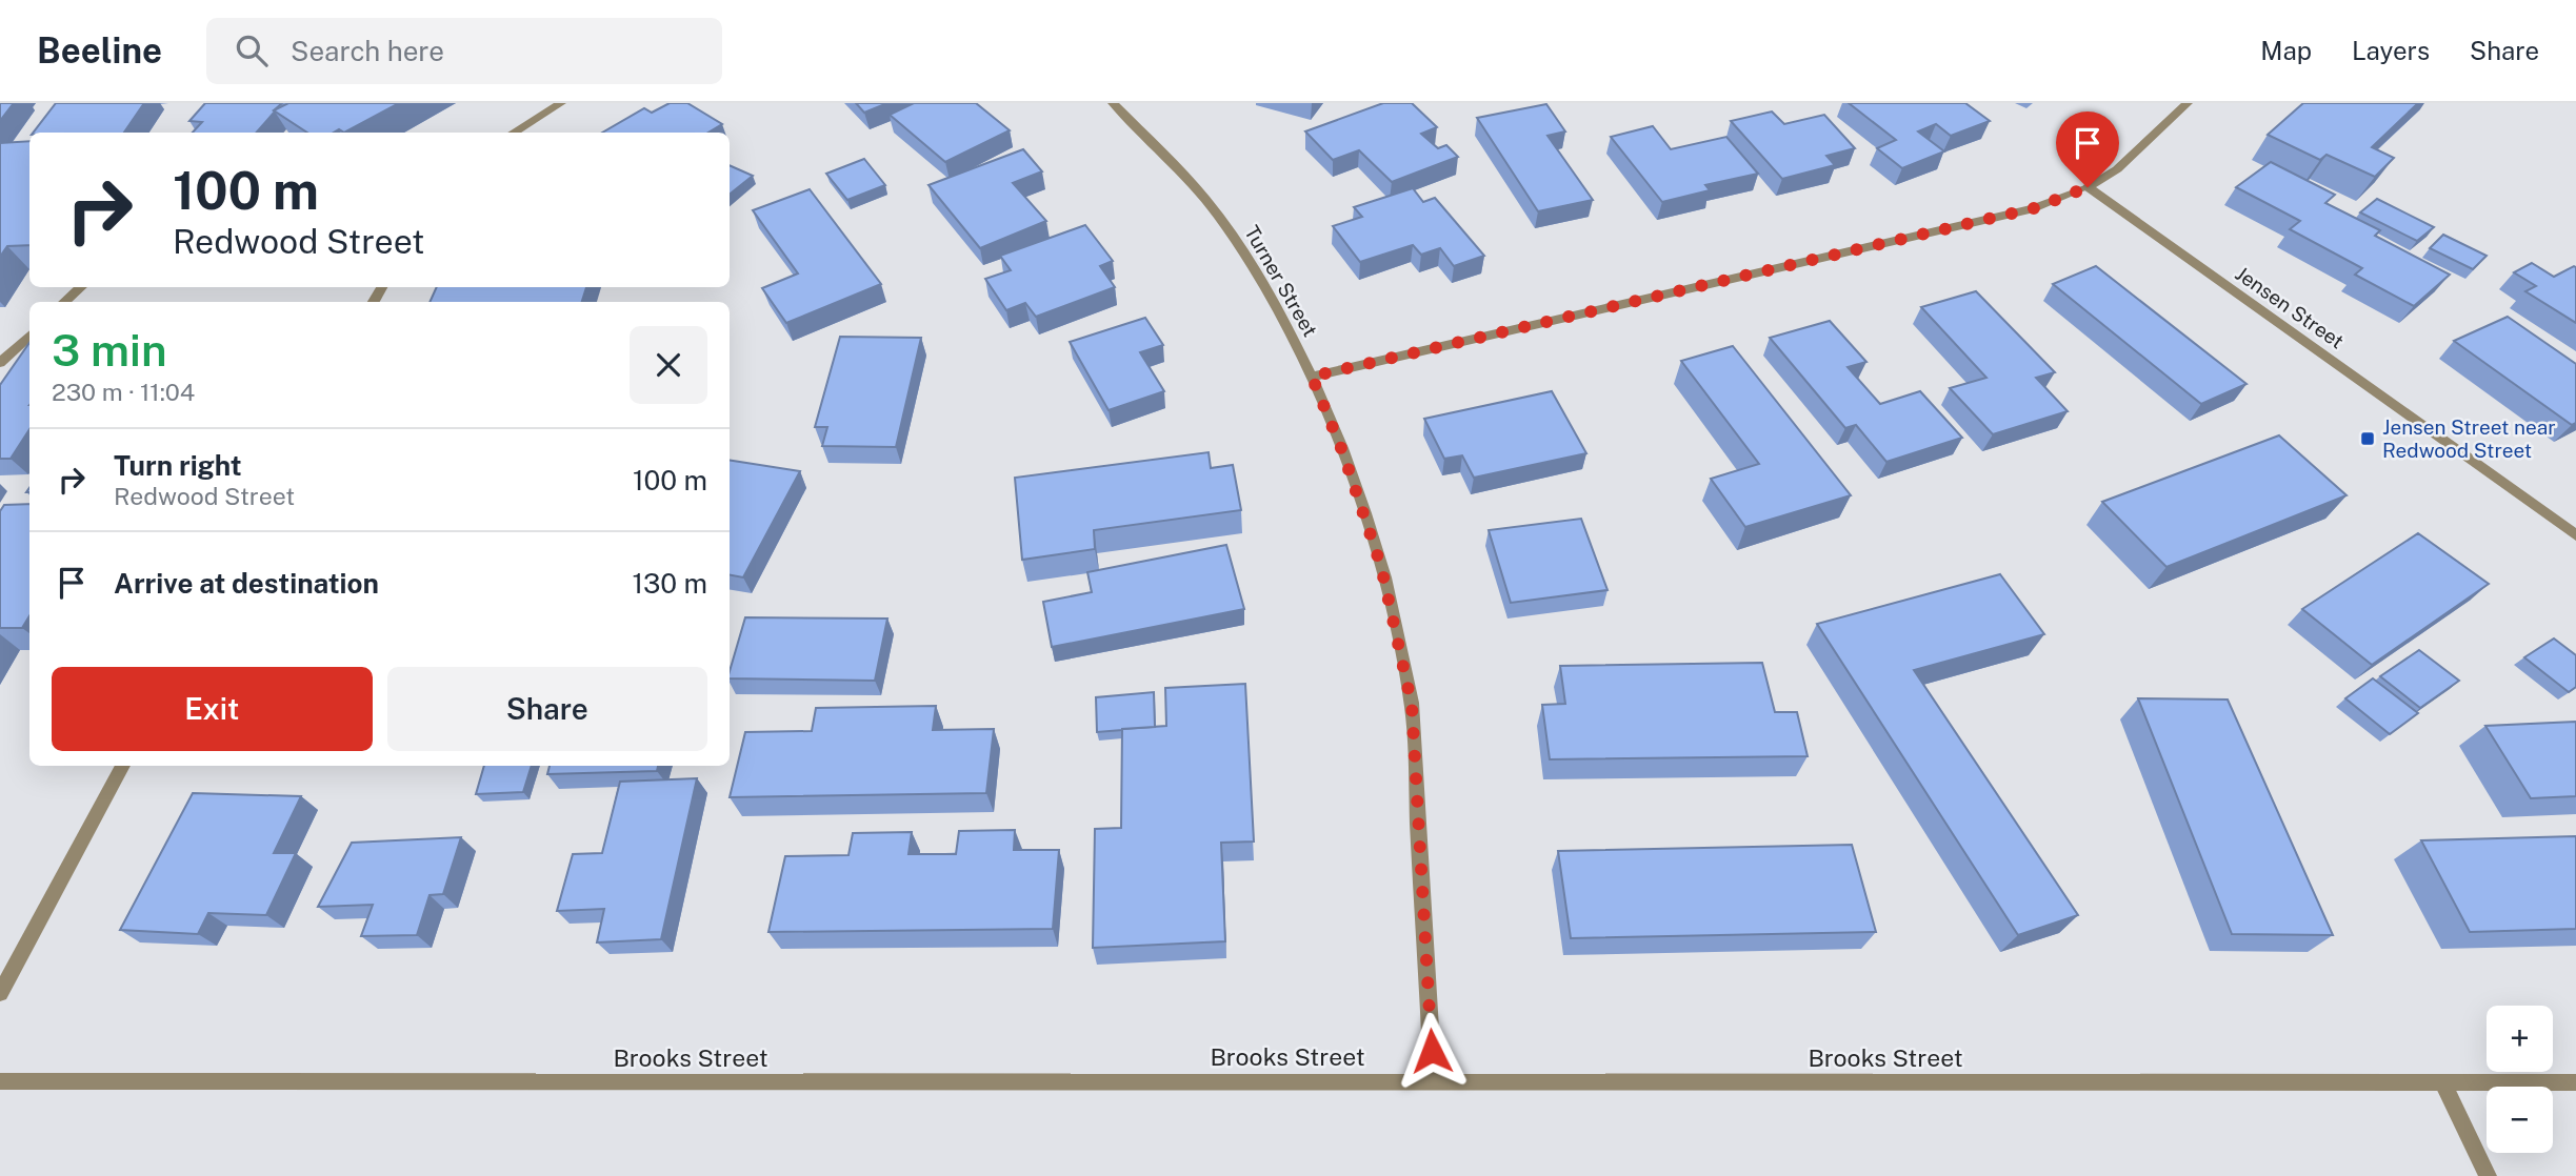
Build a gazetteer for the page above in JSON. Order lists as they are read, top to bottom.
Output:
{
  "streets": {
    "street": ["Turner Street", "Jensen Street", "Brooks Street"]
  },
  "crossings": [
    ["Turner Street", "Brooks Street"]
  ],
  "places": {
    "transit": ["Jensen Street near Redwood Street"]
  },
  "page": {
    "header": "Beeline",
    "search": "Search here",
    "nav": ["Map", "Layers", "Share"],
    "turn": ["100 m", "Redwood Street"],
    "heading": ["3 min", "230 m · 11:04"],
    "list": [
      {
        "name": "Turn right",
        "note": "Redwood Street",
        "value": "100 m"
      },
      {
        "name": "Arrive at destination",
        "value": "130 m"
      }
    ],
    "buttons": ["Exit", "Share"],
    "map_buttons": ["+", "−"]
  }
}
